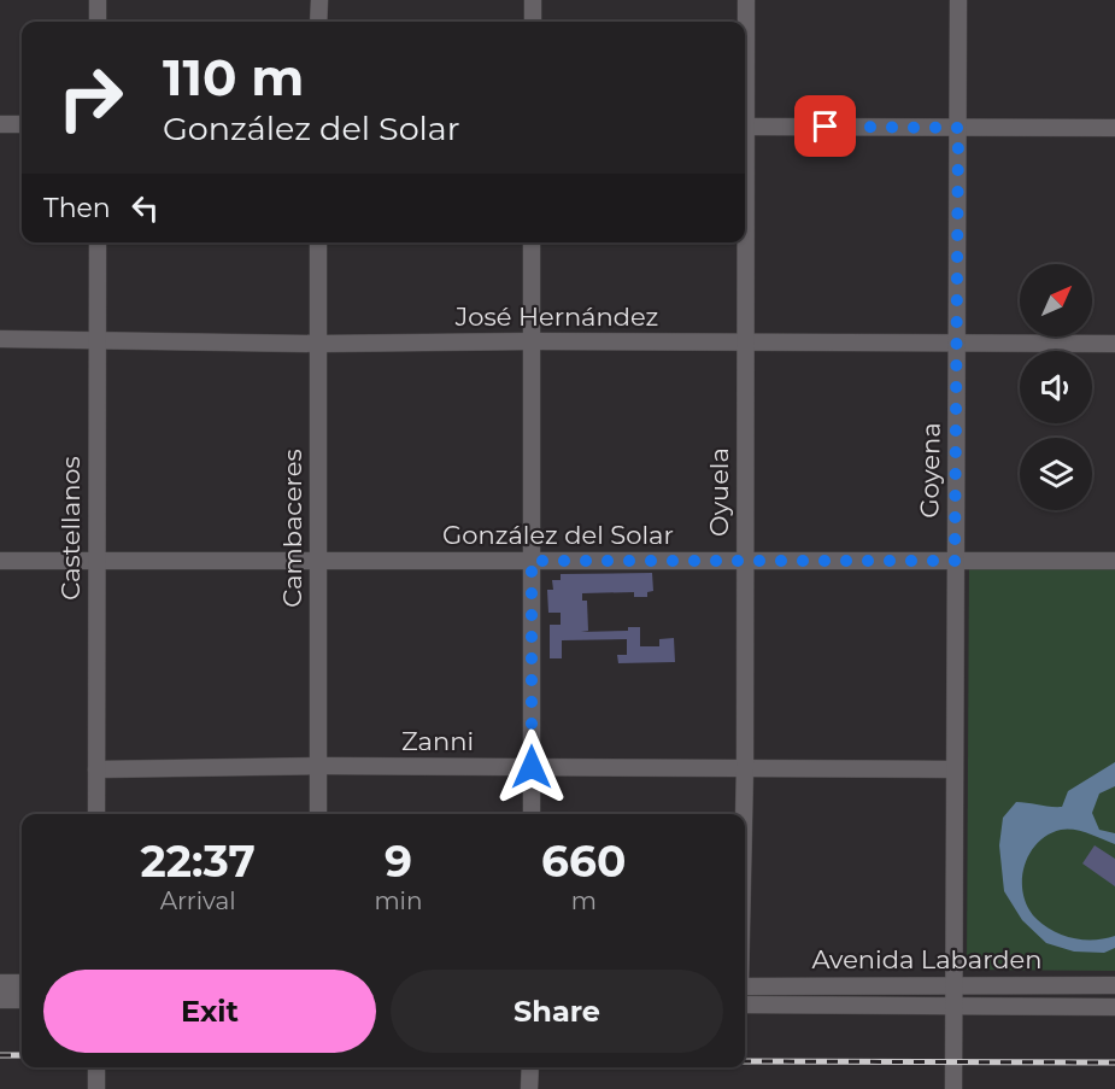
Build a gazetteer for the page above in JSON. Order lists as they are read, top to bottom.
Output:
{
  "streets": {
    "street": [
      "José Hernández",
      "Goyena",
      "Oyuela",
      "Castellanos",
      "Cambaceres",
      "González del Solar",
      "Zanni",
      "Avenida Labarden"
    ]
  },
  "crossings": [
    ["José Hernández", "Goyena"],
    ["José Hernández", "Oyuela"],
    ["José Hernández", "Castellanos"],
    ["José Hernández", "Cambaceres"],
    ["Goyena", "González del Solar"],
    ["Goyena", "Zanni"],
    ["Goyena", "Avenida Labarden"],
    ["Oyuela", "González del Solar"],
    ["Oyuela", "Zanni"],
    ["Castellanos", "González del Solar"],
    ["Castellanos", "Zanni"],
    ["Cambaceres", "González del Solar"],
    ["Cambaceres", "Zanni"]
  ],
  "north": "top right",
  "page": {
    "turn": ["110 m", "González del Solar"],
    "then": "Then",
    "eta": [
      "22:37",
      "Arrival",
      "9",
      "min",
      "660",
      "m"
    ],
    "buttons": ["Exit", "Share"]
  }
}
